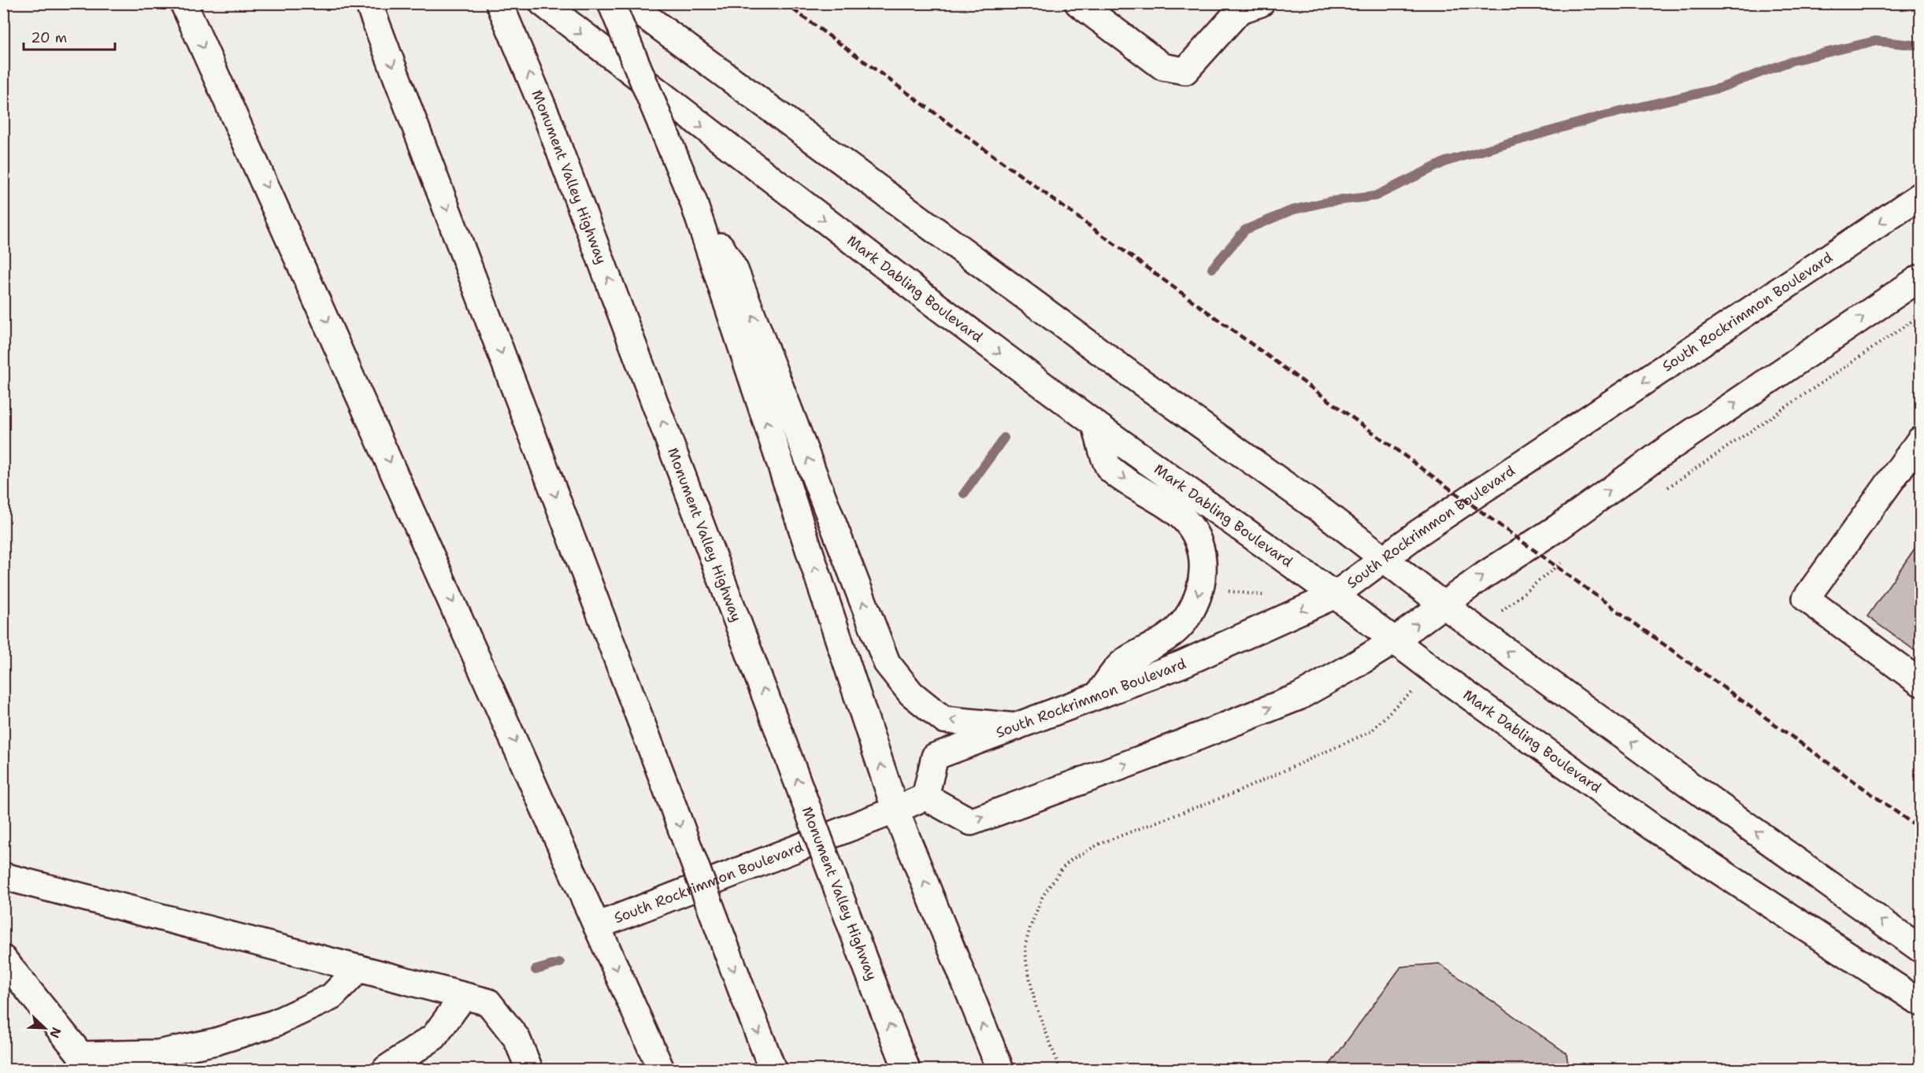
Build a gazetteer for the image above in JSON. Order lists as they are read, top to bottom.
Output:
{
  "streets": {
    "main road": ["Monument Valley Highway", "Mark Dabling Boulevard", "South Rockrimmon Boulevard"]
  },
  "crossings": [
    ["Mark Dabling Boulevard", "South Rockrimmon Boulevard"]
  ],
  "scale_bar": "20 m",
  "north": "bottom right"
}
